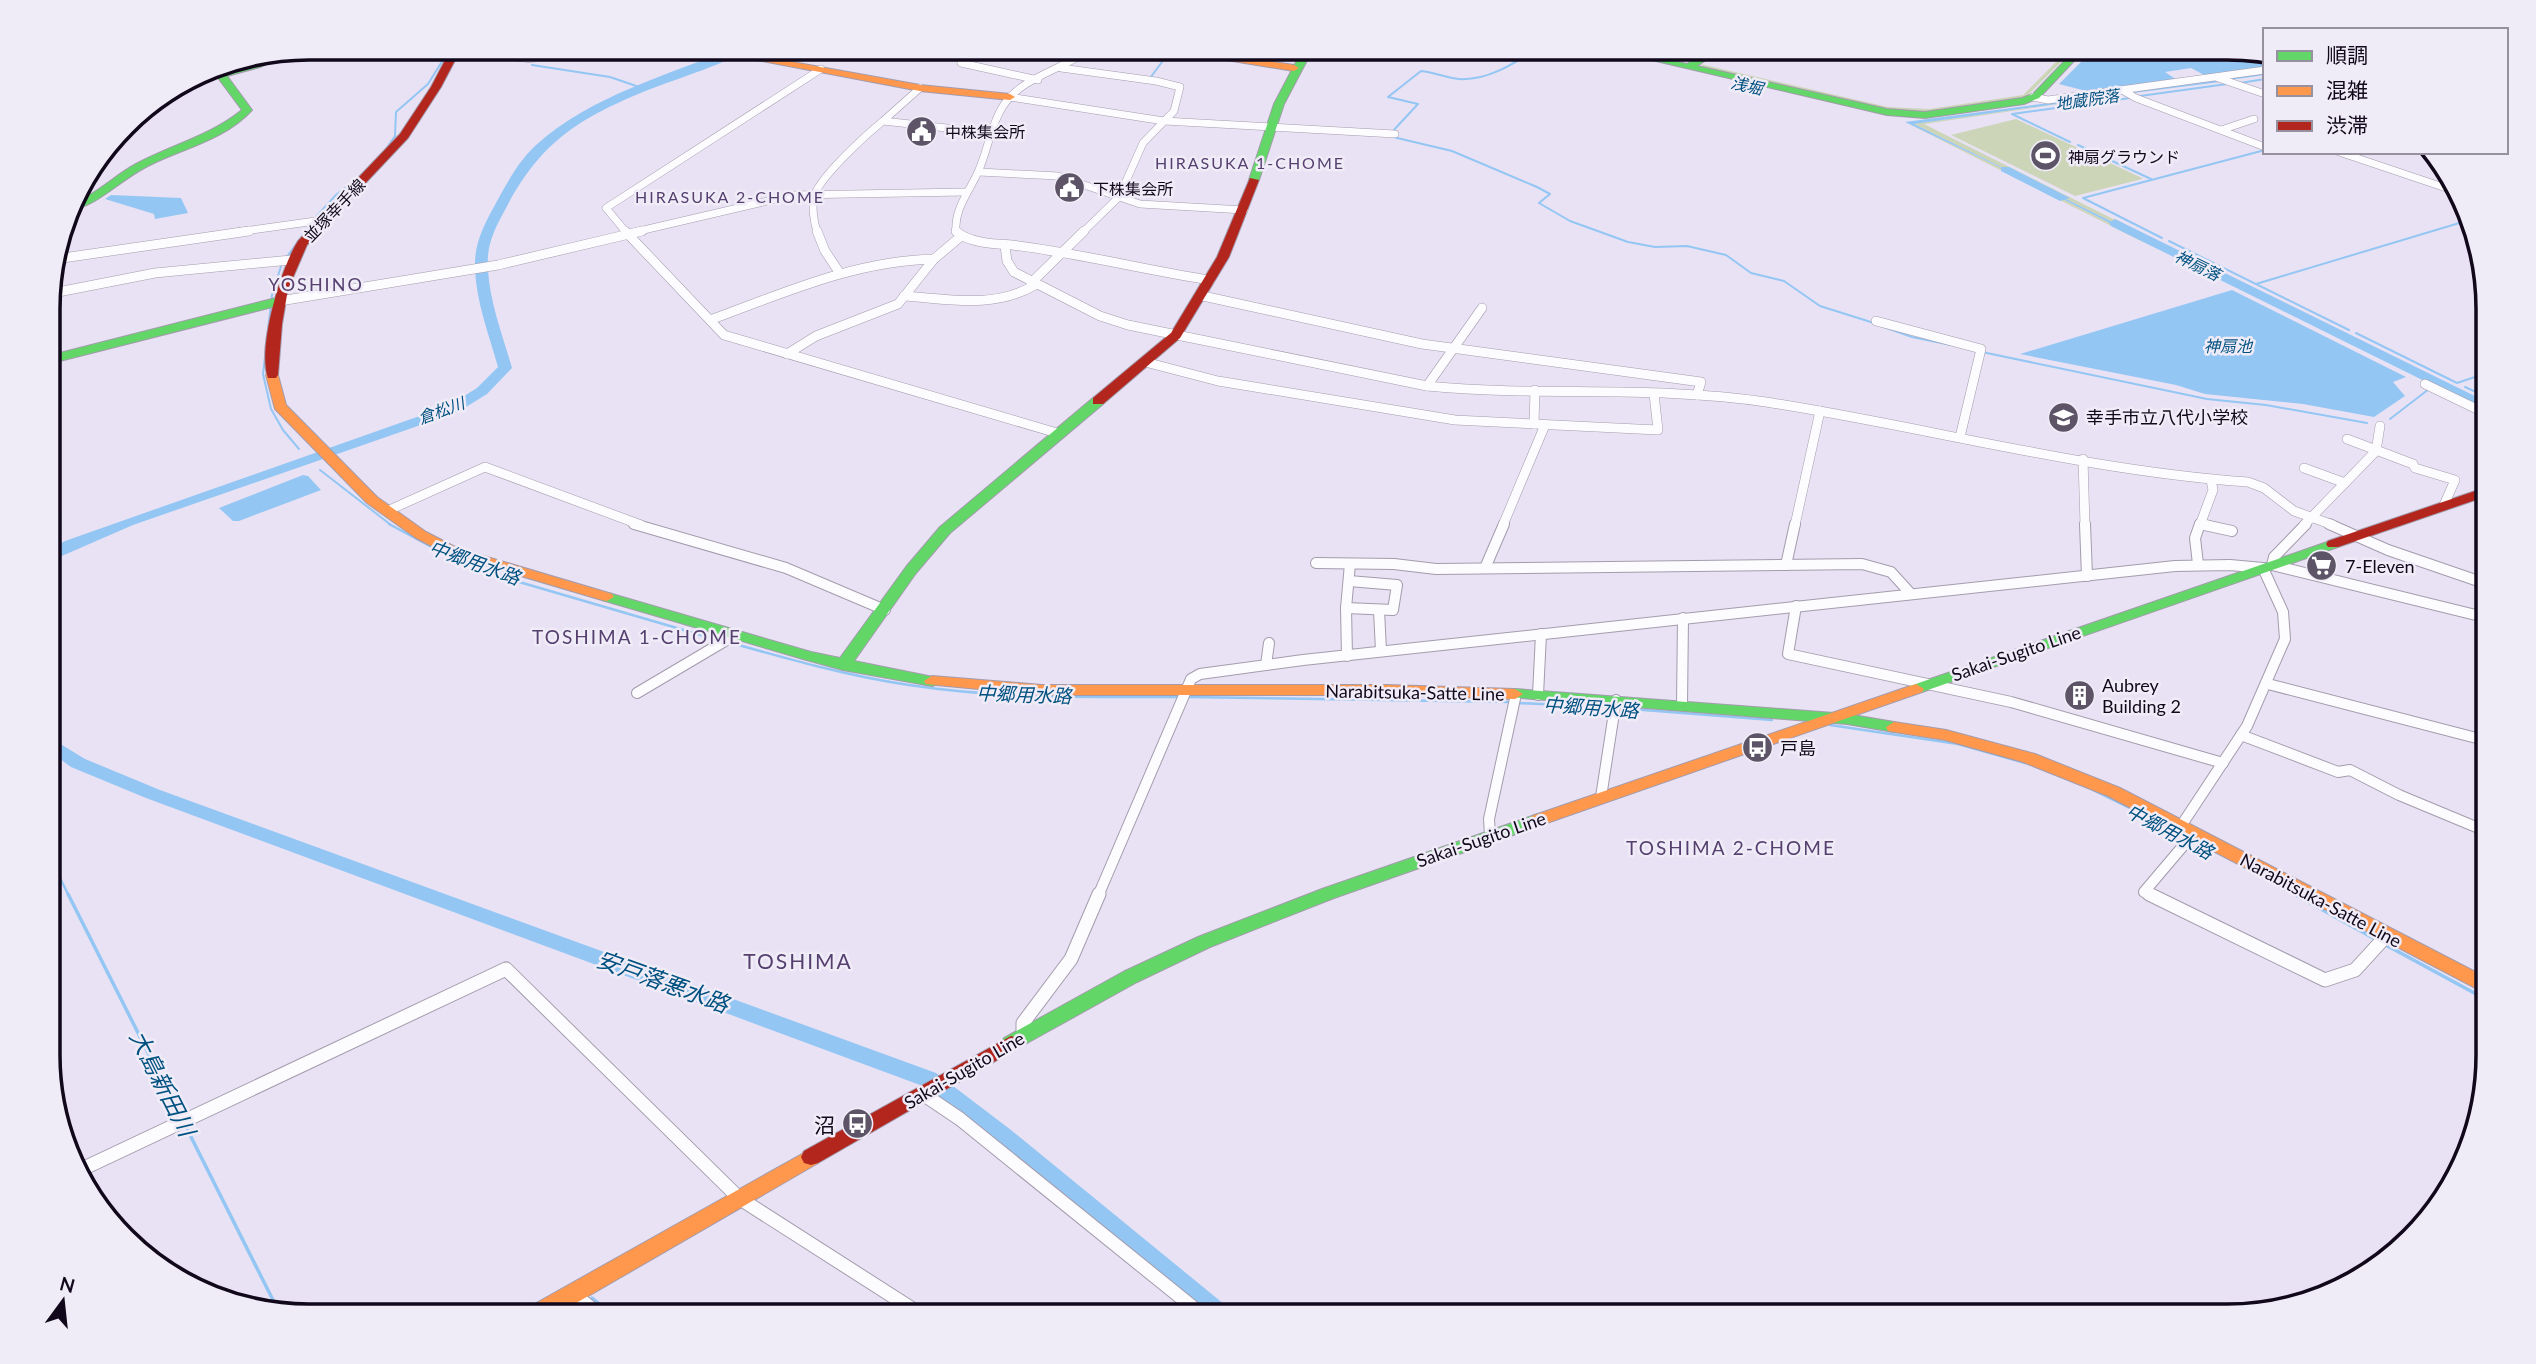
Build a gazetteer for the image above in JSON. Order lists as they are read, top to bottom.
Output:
{
  "streets": {
    "main road": ["並塚幸手線", "Sakai-Sugito Line", "Narabitsuka-Satte Line"]
  },
  "crossings": [
    ["並塚幸手線", "Narabitsuka-Satte Line"],
    ["Sakai-Sugito Line", "Narabitsuka-Satte Line"]
  ],
  "districts": [
    "HIRASUKA 1-CHOME",
    "HIRASUKA 2-CHOME",
    "YOSHINO",
    "TOSHIMA 1-CHOME",
    "TOSHIMA 2-CHOME",
    "TOSHIMA"
  ],
  "water": [
    "浅堀",
    "地蔵院落",
    "神扇落",
    "神扇池",
    "倉松川",
    "中郷用水路",
    "安戸落悪水路",
    "大島新田川"
  ],
  "places": {
    "public building": ["中株集会所", "下株集会所"],
    "sports": ["神扇グラウンド"],
    "school or university": ["幸手市立八代小学校"],
    "supermarket": ["7-Eleven"],
    "building": ["Aubrey Building 2"],
    "bus stop": ["戸島", "沼"]
  },
  "legend": ["順調", "混雑", "渋滞"],
  "north": "top"
}
